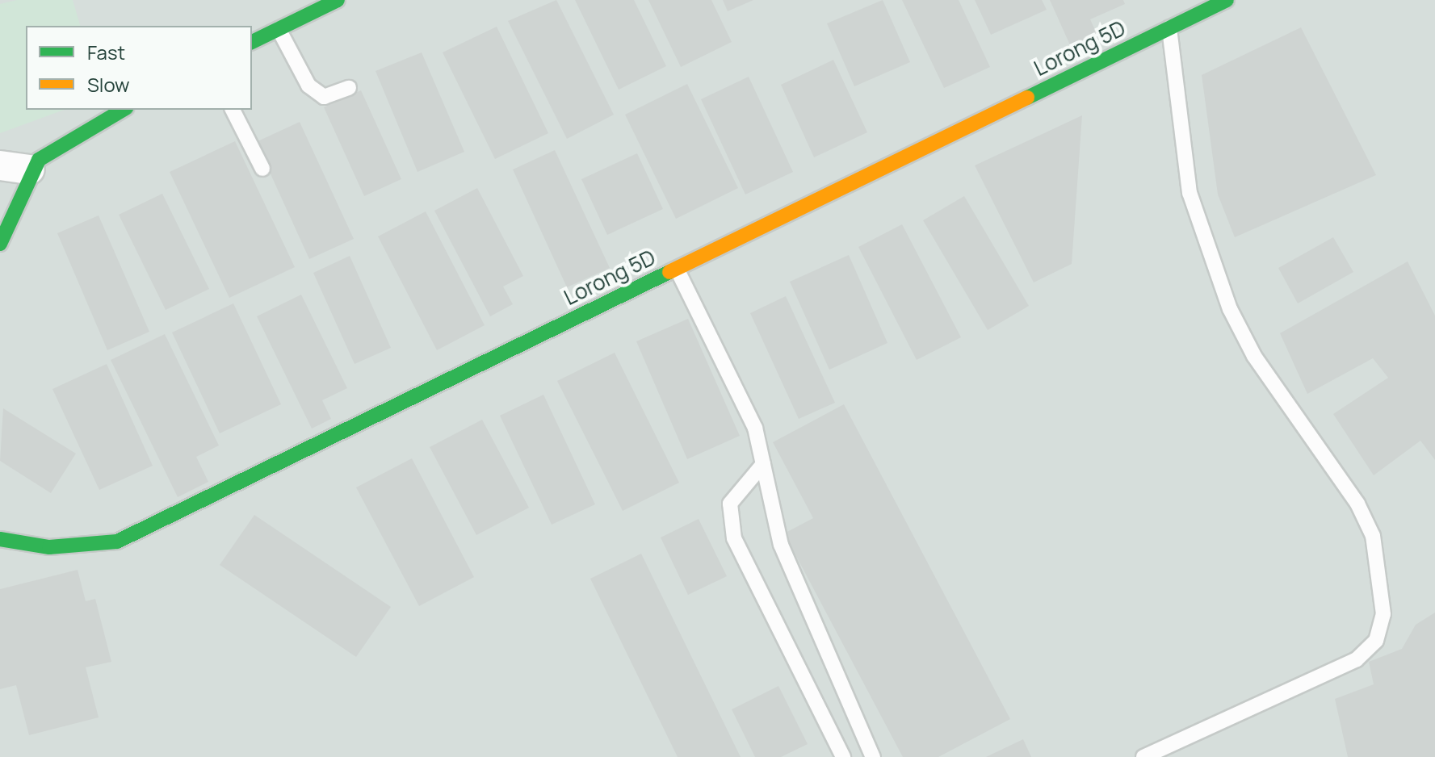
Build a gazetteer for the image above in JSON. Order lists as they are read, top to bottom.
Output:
{
  "streets": {
    "street": ["Lorong 5D"]
  },
  "legend": ["Fast", "Slow"]
}
